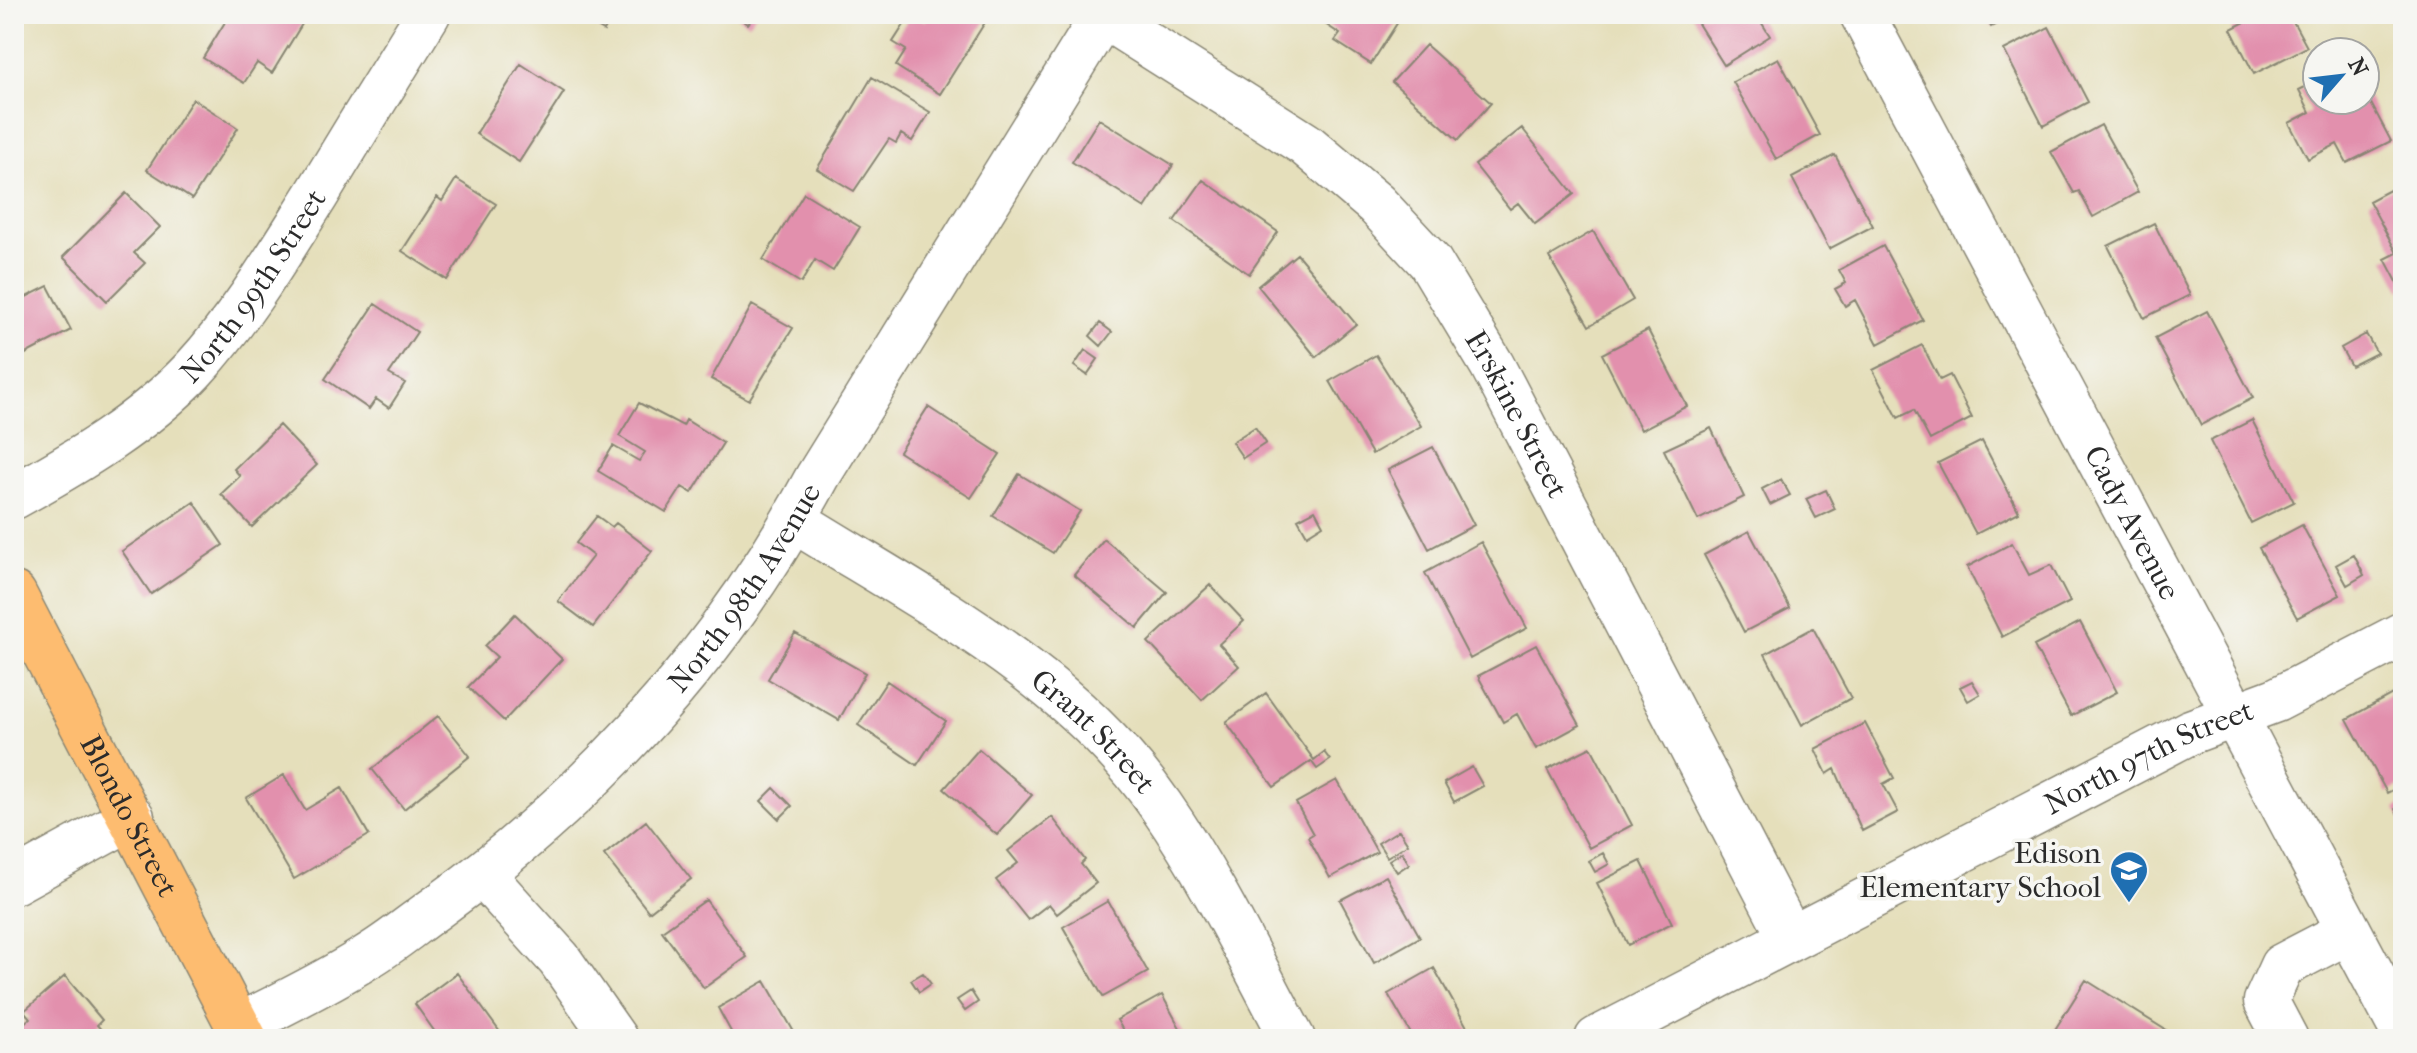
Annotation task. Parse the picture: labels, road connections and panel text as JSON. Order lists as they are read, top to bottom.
{
  "streets": {
    "main road": ["Blondo Street"],
    "street": [
      "North 99th Street",
      "Erskine Street",
      "Cady Avenue",
      "North 98th Avenue",
      "Grant Street",
      "North 97th Street"
    ]
  },
  "crossings": [
    ["Erskine Street", "North 98th Avenue"],
    ["Erskine Street", "North 97th Street"],
    ["Cady Avenue", "North 97th Street"],
    ["North 98th Avenue", "Grant Street"],
    ["North 98th Avenue", "Blondo Street"]
  ],
  "places": {
    "school or university": ["Edison Elementary School"]
  },
  "north": "top right"
}
